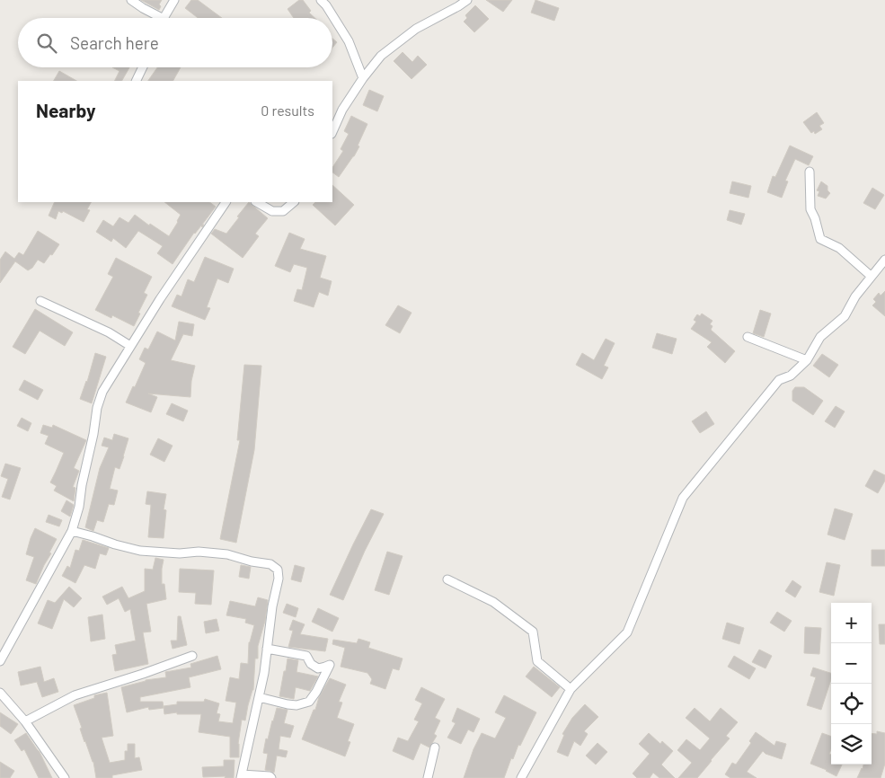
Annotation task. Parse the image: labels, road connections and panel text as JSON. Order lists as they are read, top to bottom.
{
  "page": {
    "search": "Search here",
    "heading": ["Nearby", "0 results"],
    "map_buttons": ["+", "−"]
  }
}
